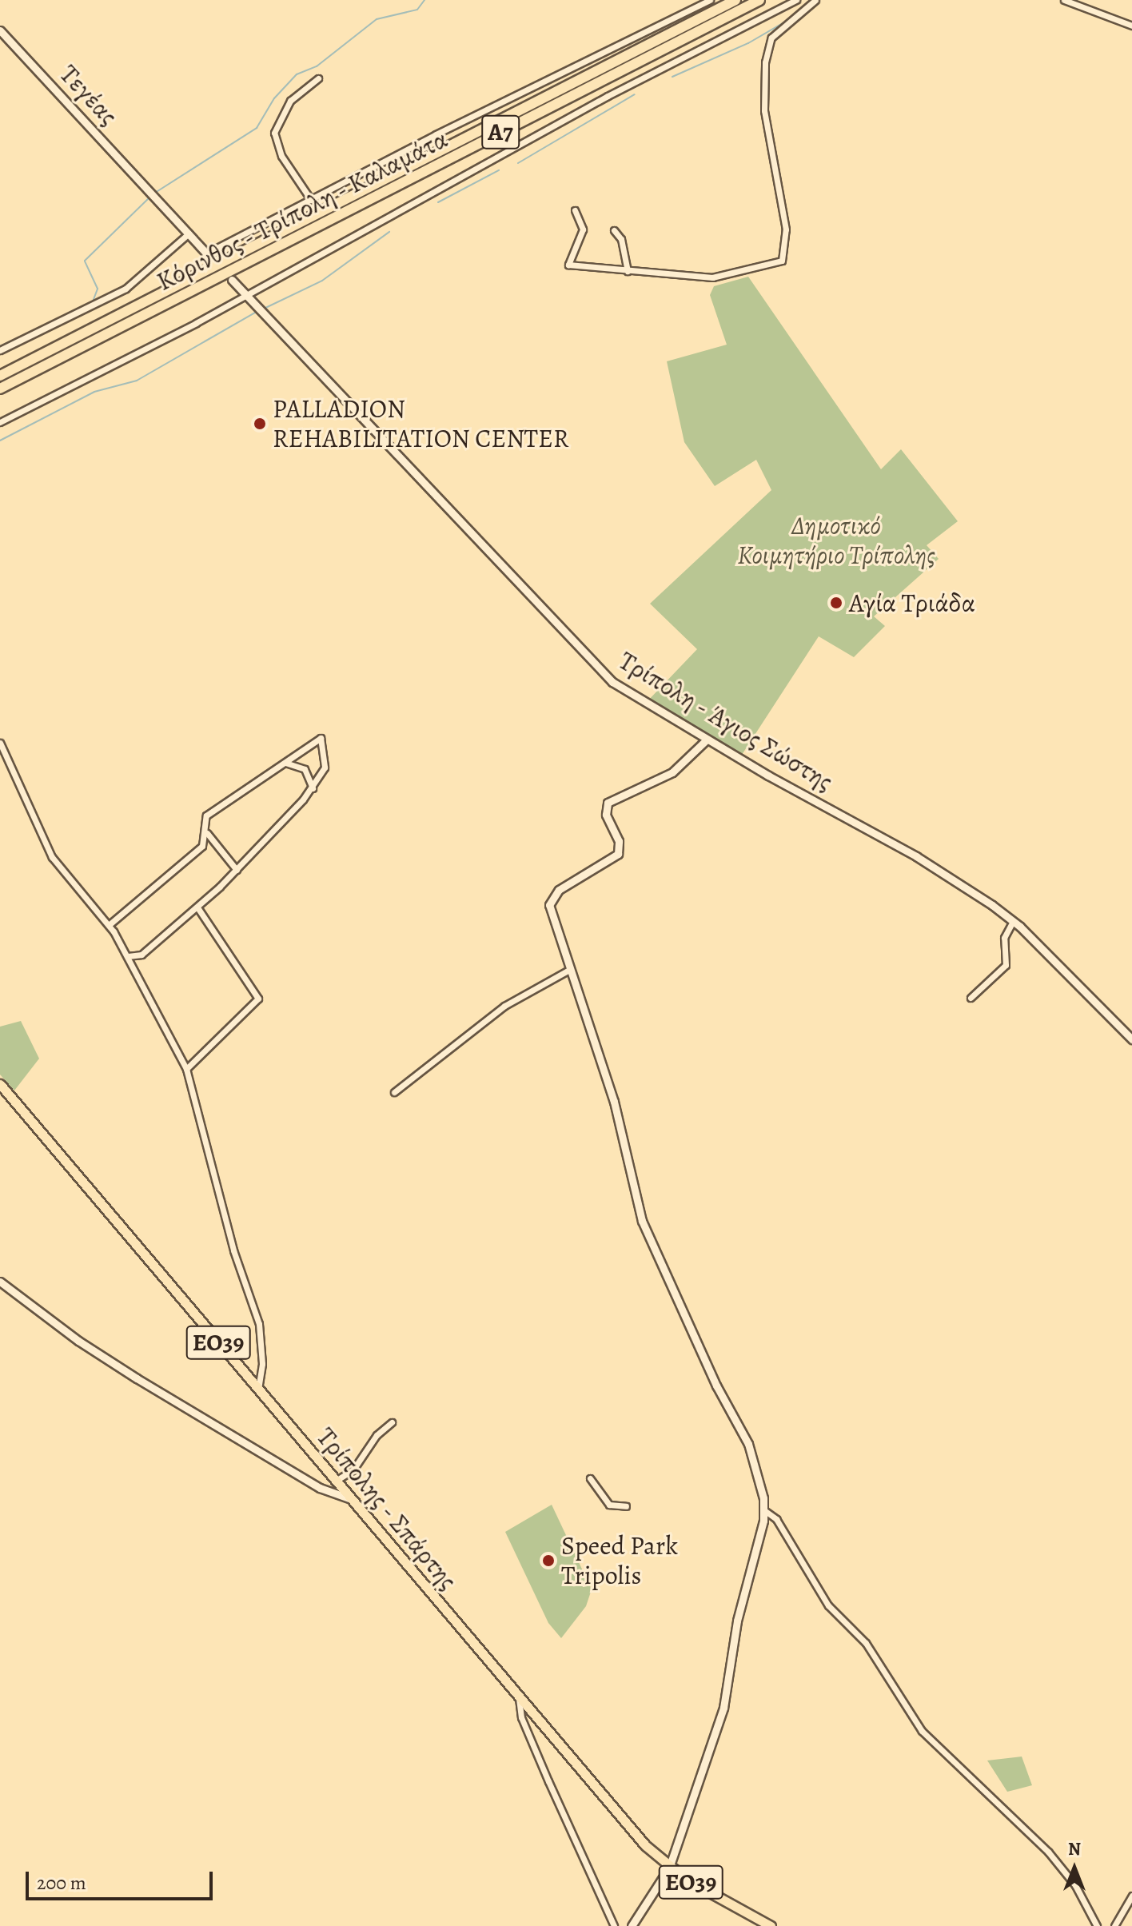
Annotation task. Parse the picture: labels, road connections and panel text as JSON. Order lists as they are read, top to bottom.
{
  "streets": {
    "highway": ["Α7", "Κόρινθος - Τρίπολη - Καλαμάτα"],
    "main road": [
      "Τεγέας",
      "Τρίπολη - Άγιος Σώστης",
      "ΕΟ39",
      "Τρίπολης - Σπάρτης"
    ]
  },
  "parks": ["Δημοτικό Κοιμητήριο Τρίπολης"],
  "places": ["PALLADION REHABILITATION CENTER", "Αγία Τριάδα", "Speed Park Tripolis"],
  "scale_bar": "200 m",
  "north": "top"
}
